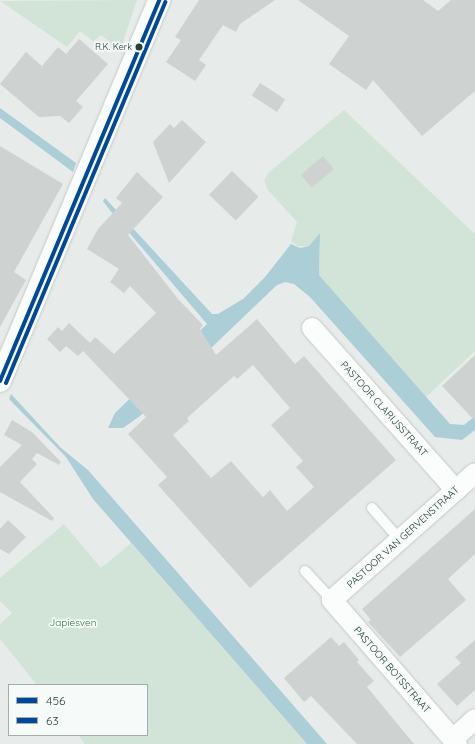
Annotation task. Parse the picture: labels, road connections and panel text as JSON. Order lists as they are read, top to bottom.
{
  "streets": {
    "street": ["PASTOOR CLARIJSSTRAAT", "PASTOOR VAN GERVENSTRAAT", "PASTOOR BOTSSTRAAT"]
  },
  "crossings": [
    ["PASTOOR CLARIJSSTRAAT", "PASTOOR VAN GERVENSTRAAT"],
    ["PASTOOR VAN GERVENSTRAAT", "PASTOOR BOTSSTRAAT"]
  ],
  "parks": ["Japiesven"],
  "places": ["R.K. Kerk"],
  "lines": ["transit line 456", "transit line 63"],
  "legend": ["456", "63"]
}
